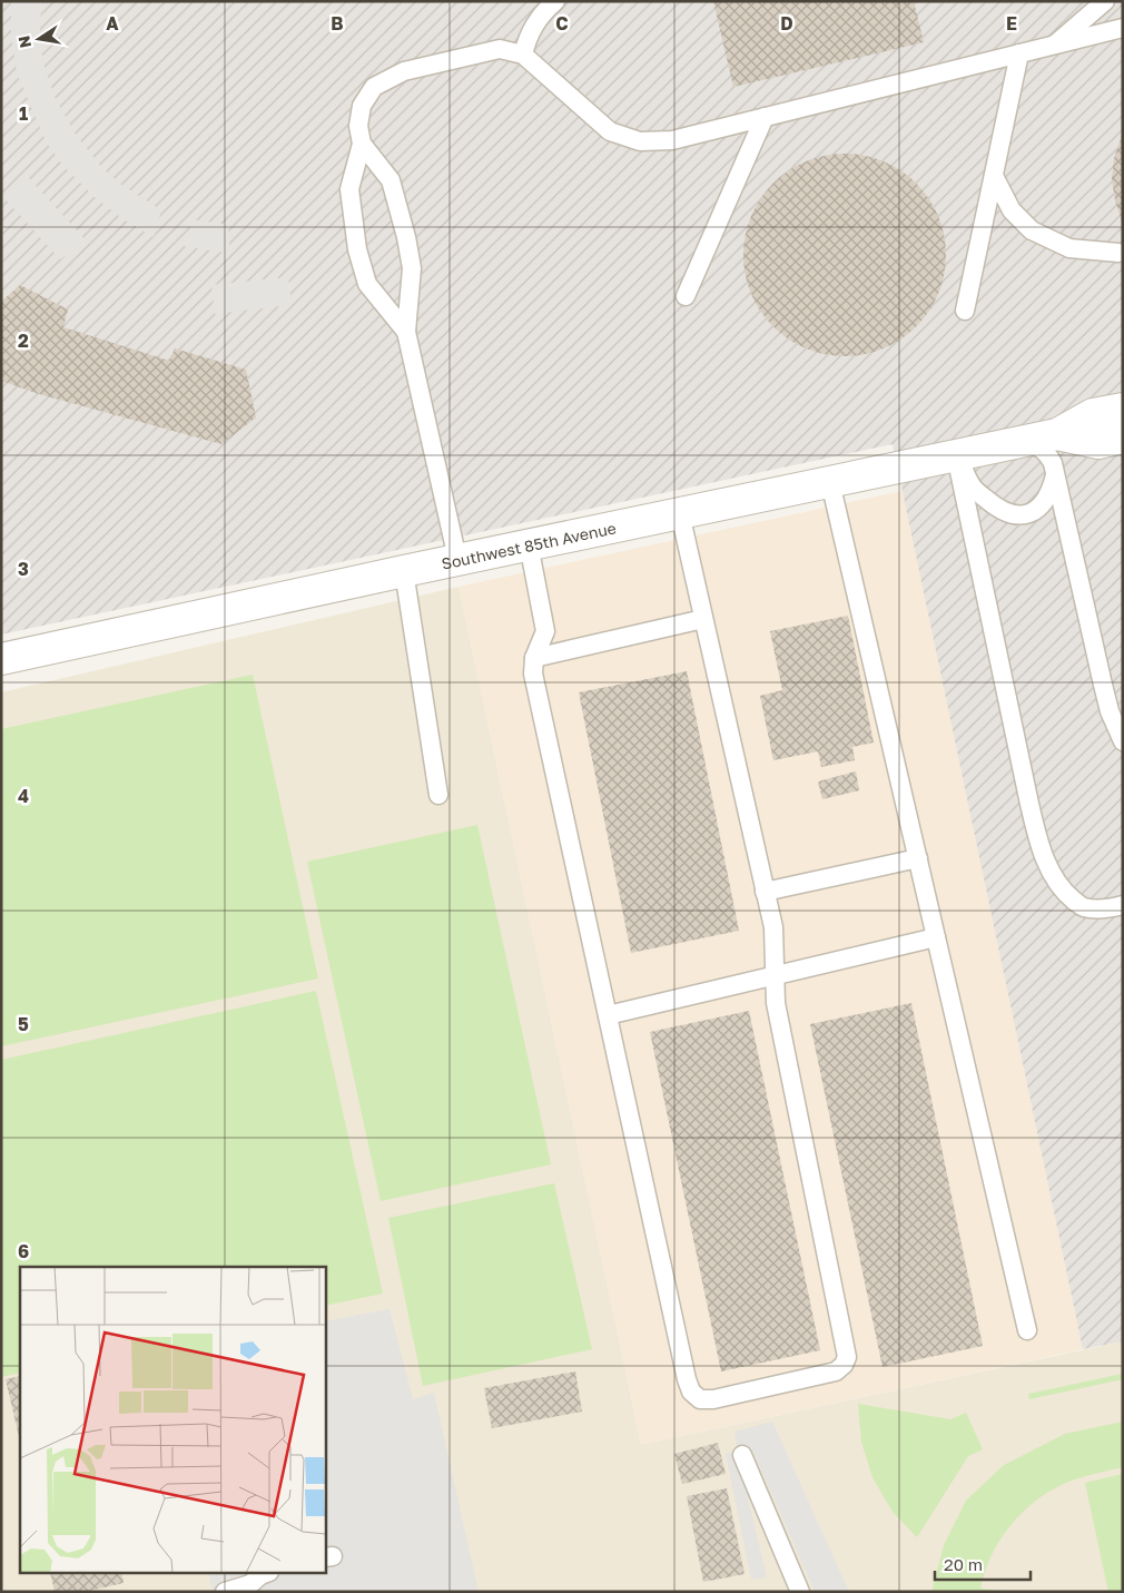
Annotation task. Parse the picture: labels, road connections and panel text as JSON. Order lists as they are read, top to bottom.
{
  "streets": {
    "street": ["Southwest 85th Avenue"]
  },
  "scale_bar": "20 m",
  "north": "left",
  "grid": {
    "columns": [
      "A",
      "B",
      "C",
      "D",
      "E"
    ],
    "rows": [
      "1",
      "2",
      "3",
      "4",
      "5",
      "6"
    ]
  }
}
